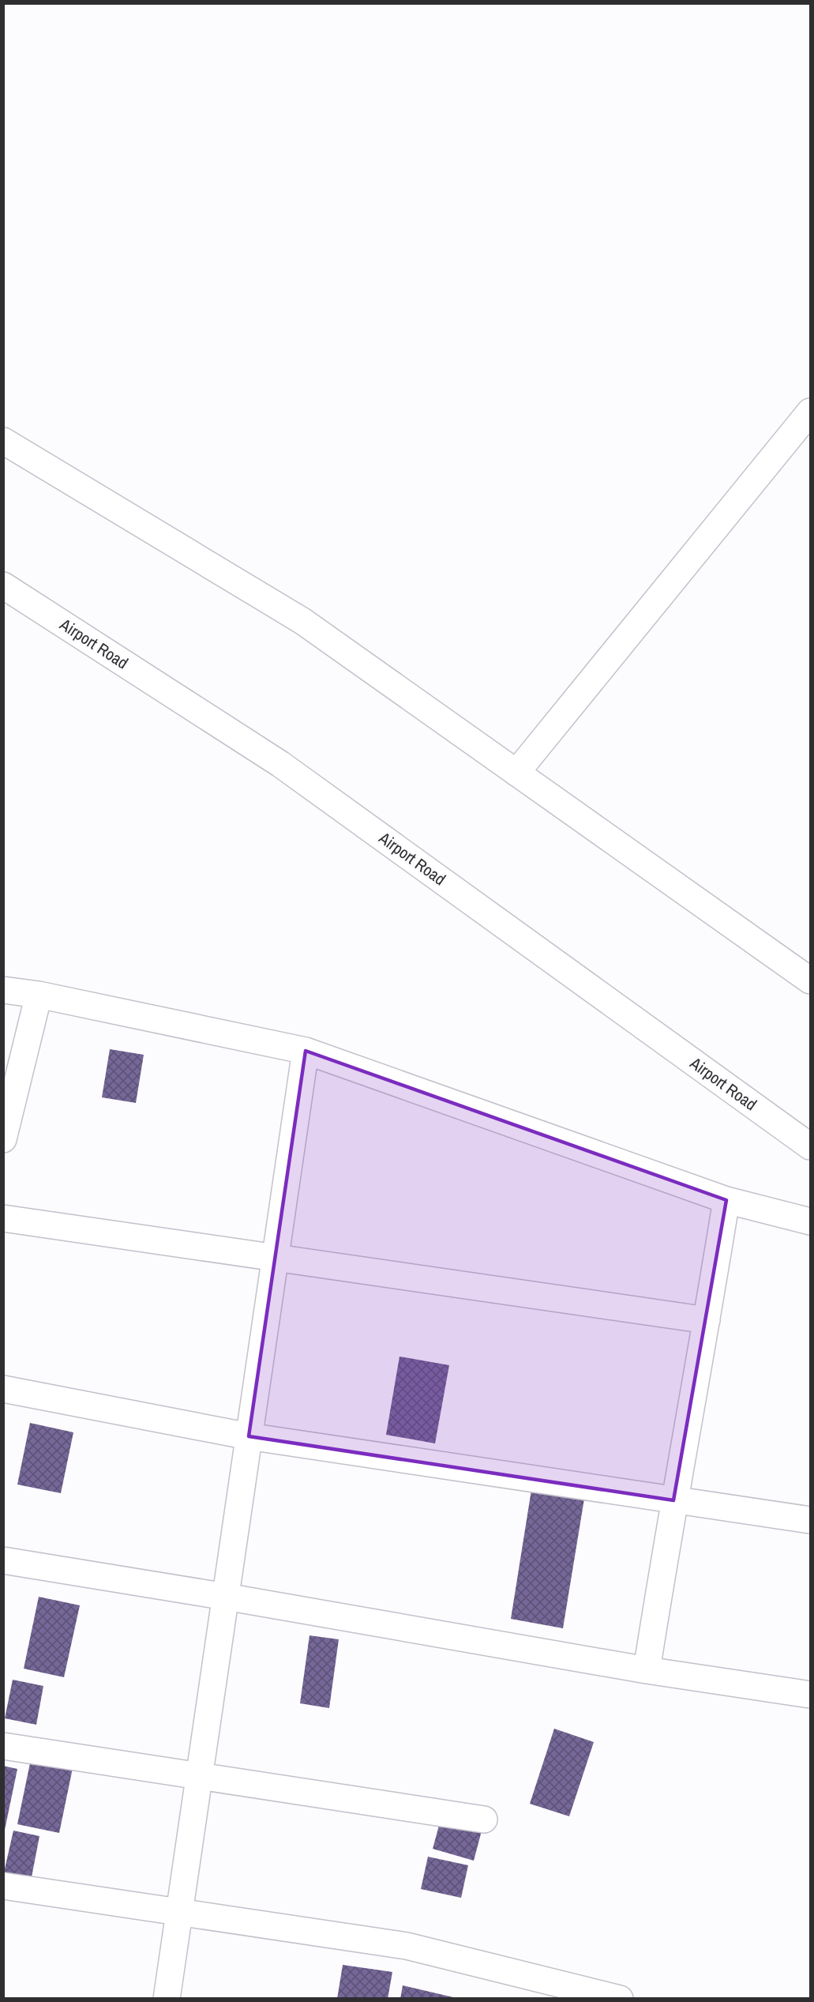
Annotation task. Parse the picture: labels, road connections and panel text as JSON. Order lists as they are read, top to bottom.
{
  "streets": {
    "street": ["Airport Road"]
  }
}
